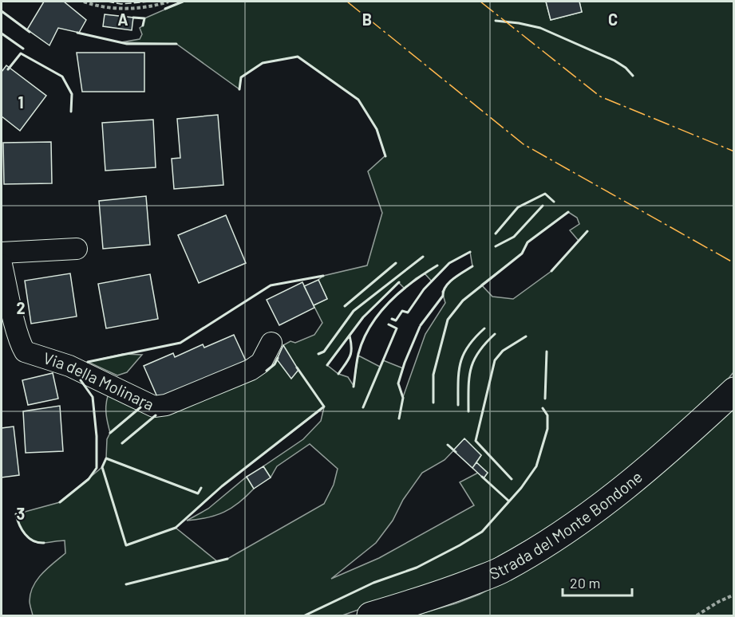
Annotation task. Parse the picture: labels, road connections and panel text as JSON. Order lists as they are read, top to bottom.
{
  "streets": {
    "street": ["Via della Molinara", "Strada del Monte Bondone"]
  },
  "scale_bar": "20 m",
  "grid": {
    "columns": ["A", "B", "C"],
    "rows": ["1", "2", "3"]
  }
}
